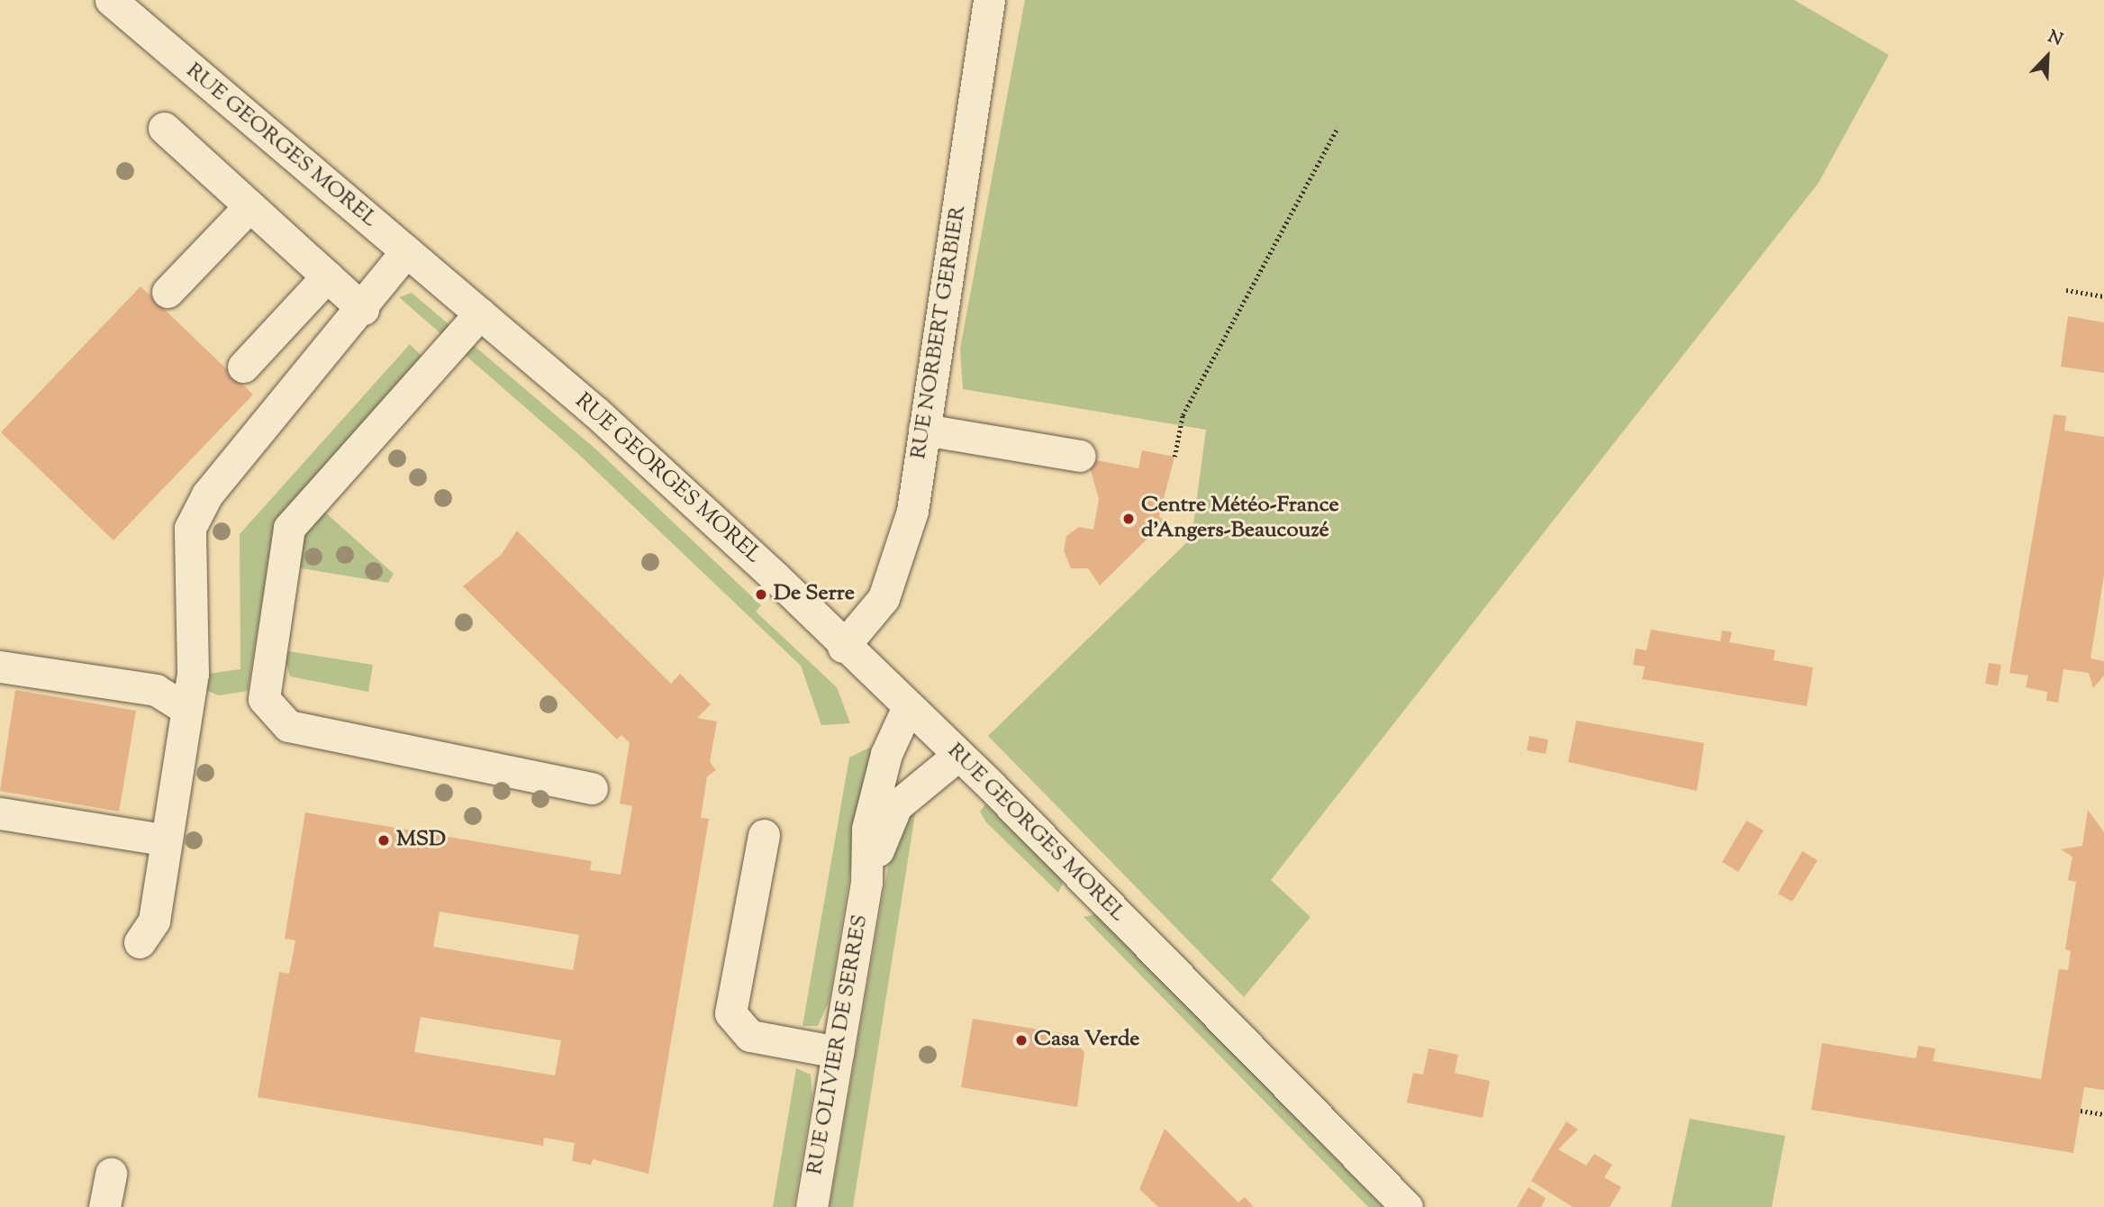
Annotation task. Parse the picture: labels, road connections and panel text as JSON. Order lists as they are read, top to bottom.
{
  "streets": {
    "street": ["RUE GEORGES MOREL", "RUE NORBERT GERBIER", "RUE OLIVIER DE SERRES"]
  },
  "crossings": [
    ["RUE GEORGES MOREL", "RUE NORBERT GERBIER"],
    ["RUE GEORGES MOREL", "RUE OLIVIER DE SERRES"]
  ],
  "places": [
    "Centre Météo-France d'Angers-Beaucouzé",
    "De Serre",
    "MSD",
    "Casa Verde"
  ],
  "north": "top right"
}
